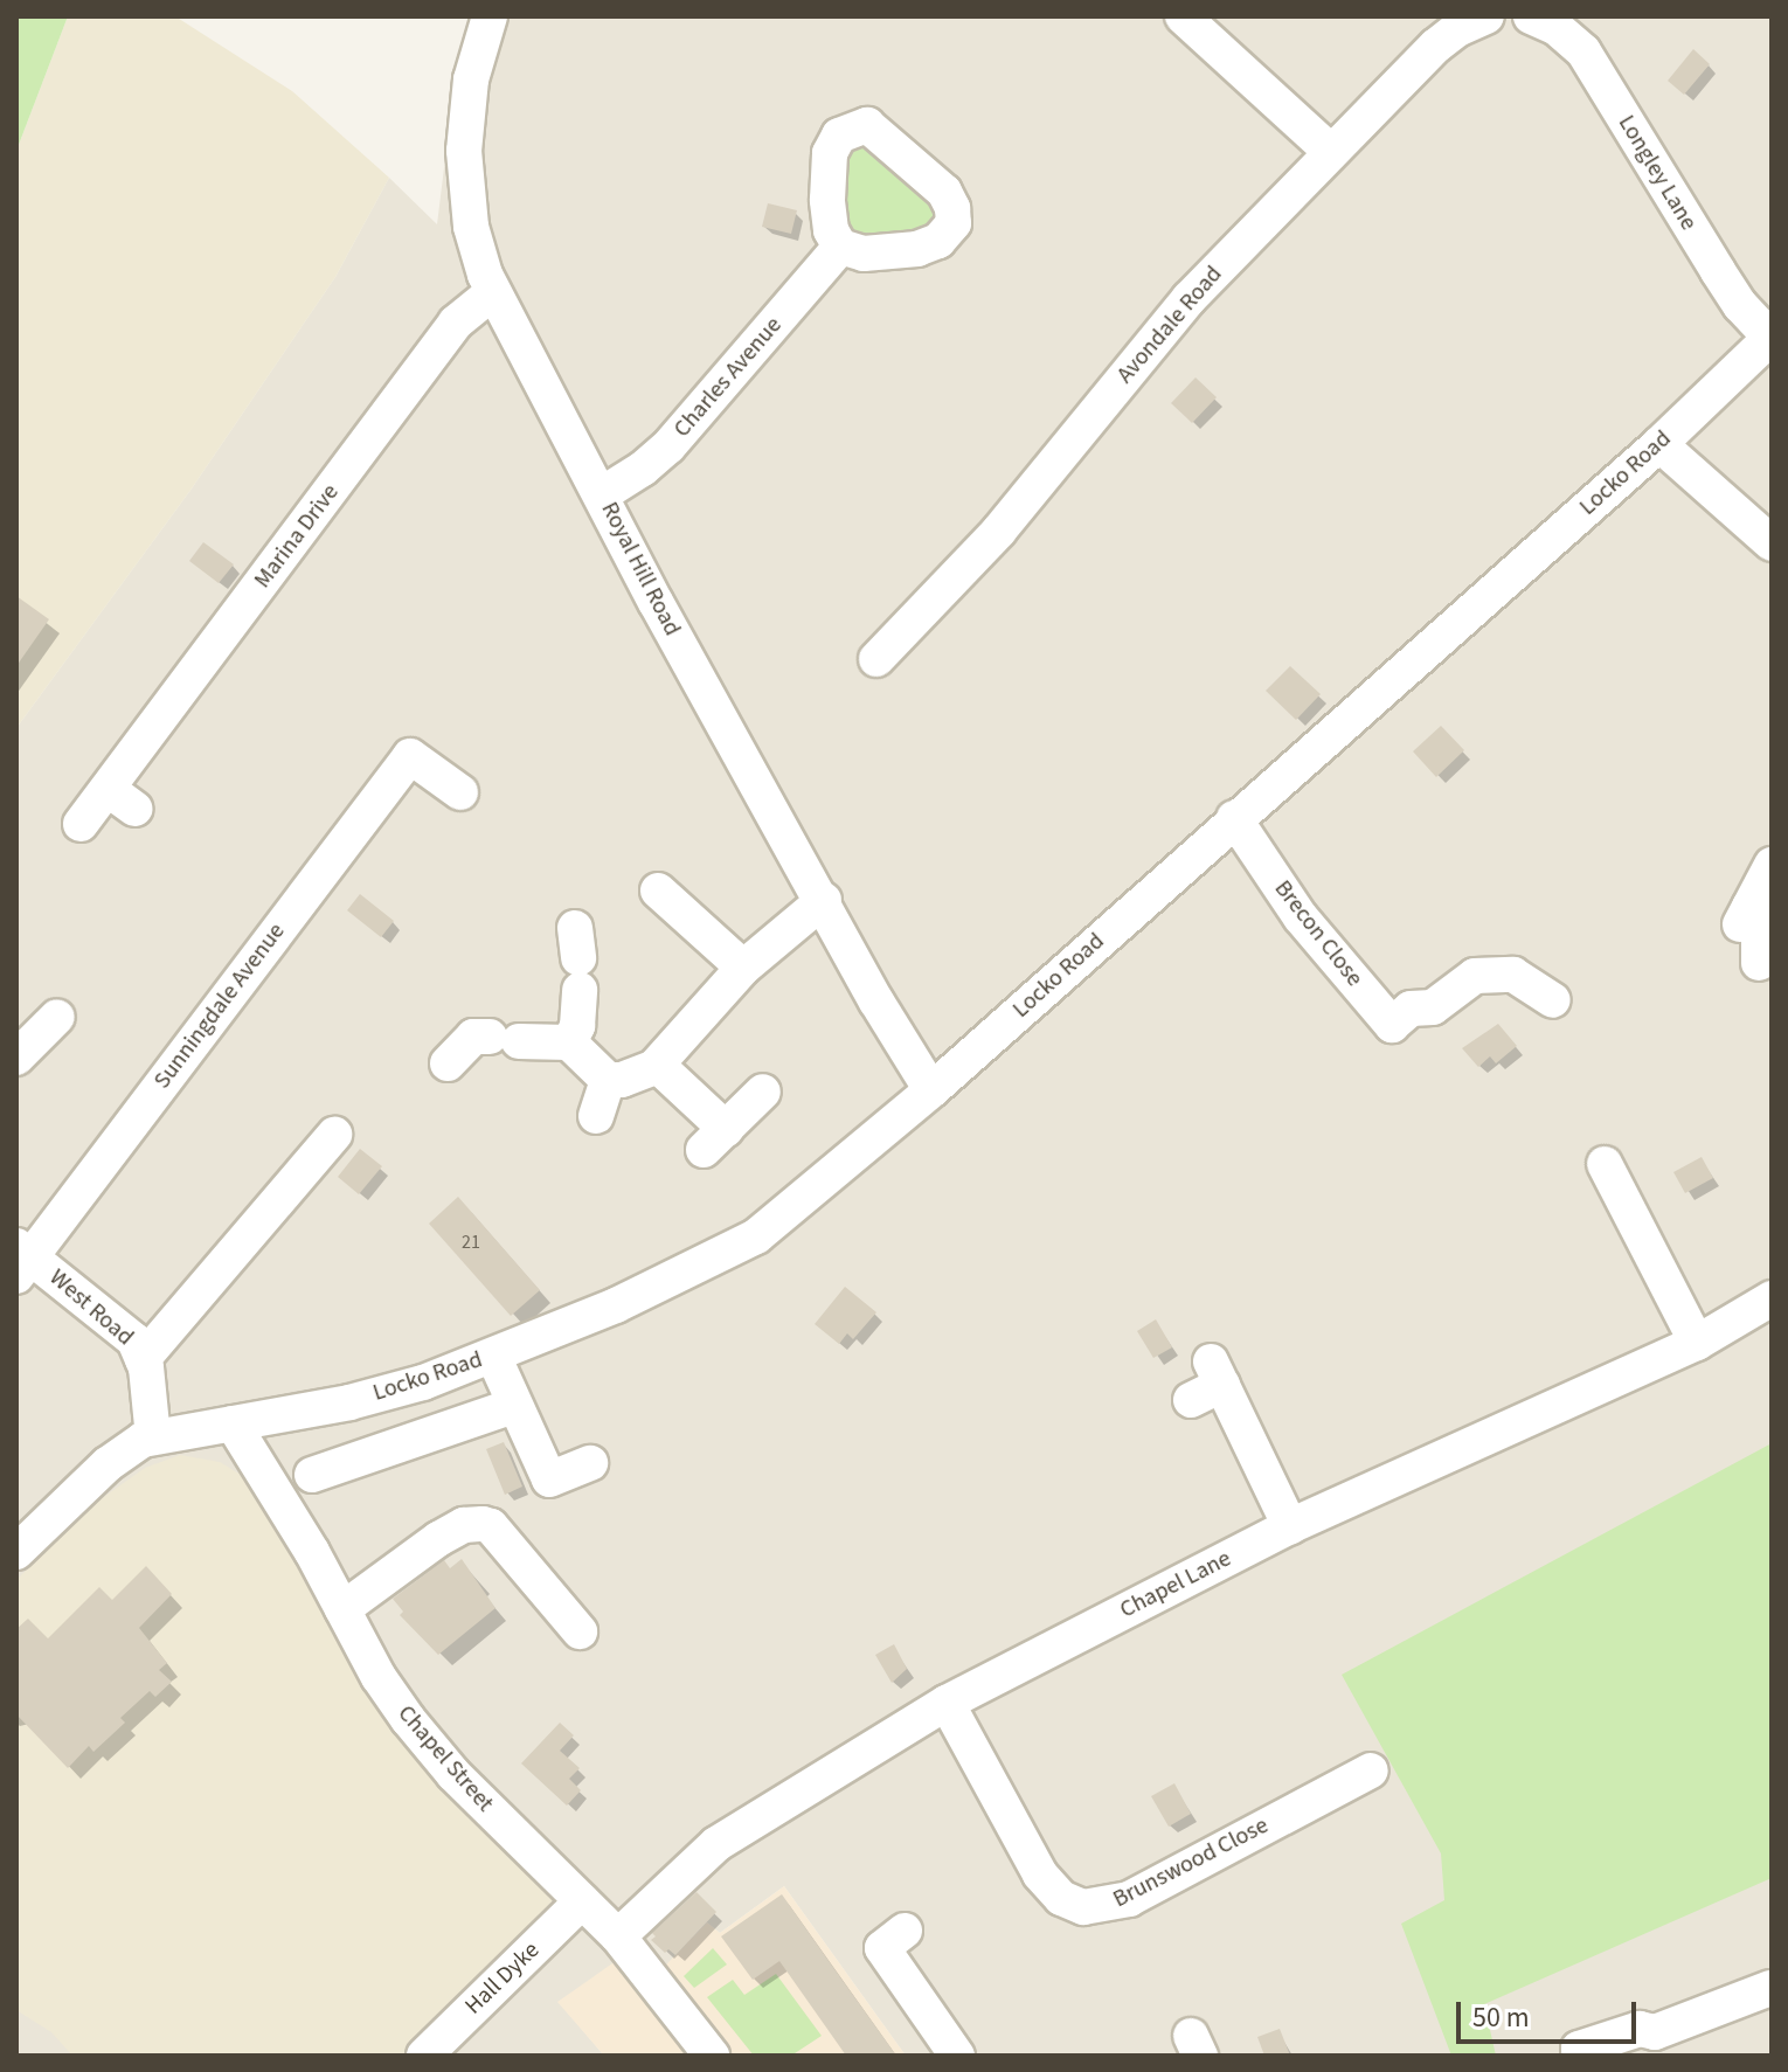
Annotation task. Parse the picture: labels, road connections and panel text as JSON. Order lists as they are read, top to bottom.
{
  "streets": {
    "street": [
      "Longley Lane",
      "Avondale Road",
      "Charles Avenue",
      "Locko Road",
      "Marina Drive",
      "Royal Hill Road",
      "Brecon Close",
      "Sunningdale Avenue",
      "West Road",
      "Chapel Lane",
      "Chapel Street",
      "Brunswood Close",
      "Hall Dyke"
    ]
  },
  "crossings": [
    ["Longley Lane", "Locko Road"],
    ["Charles Avenue", "Royal Hill Road"],
    ["Locko Road", "Royal Hill Road"],
    ["Locko Road", "Brecon Close"],
    ["Locko Road", "West Road"],
    ["Locko Road", "Chapel Street"],
    ["Marina Drive", "Royal Hill Road"],
    ["Sunningdale Avenue", "West Road"],
    ["Chapel Lane", "Chapel Street"],
    ["Chapel Lane", "Brunswood Close"],
    ["Chapel Street", "Hall Dyke"]
  ],
  "house_numbers": ["21"],
  "scale_bar": "50 m"
}
